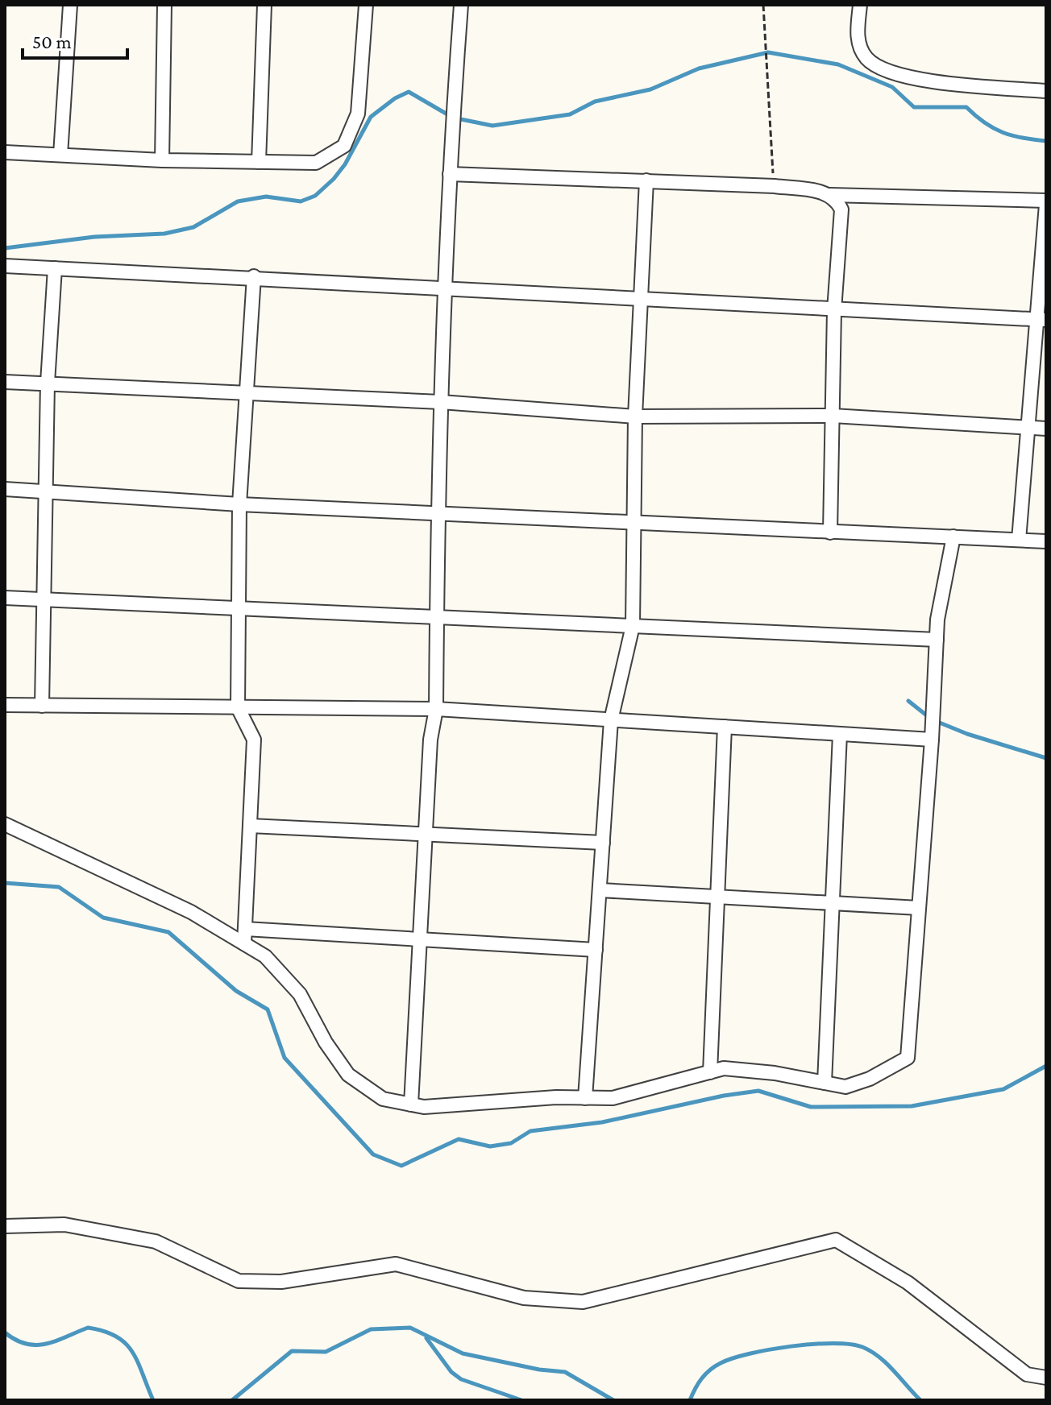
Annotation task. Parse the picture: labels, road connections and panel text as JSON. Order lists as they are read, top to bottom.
{
  "scale_bar": "50 m"
}
